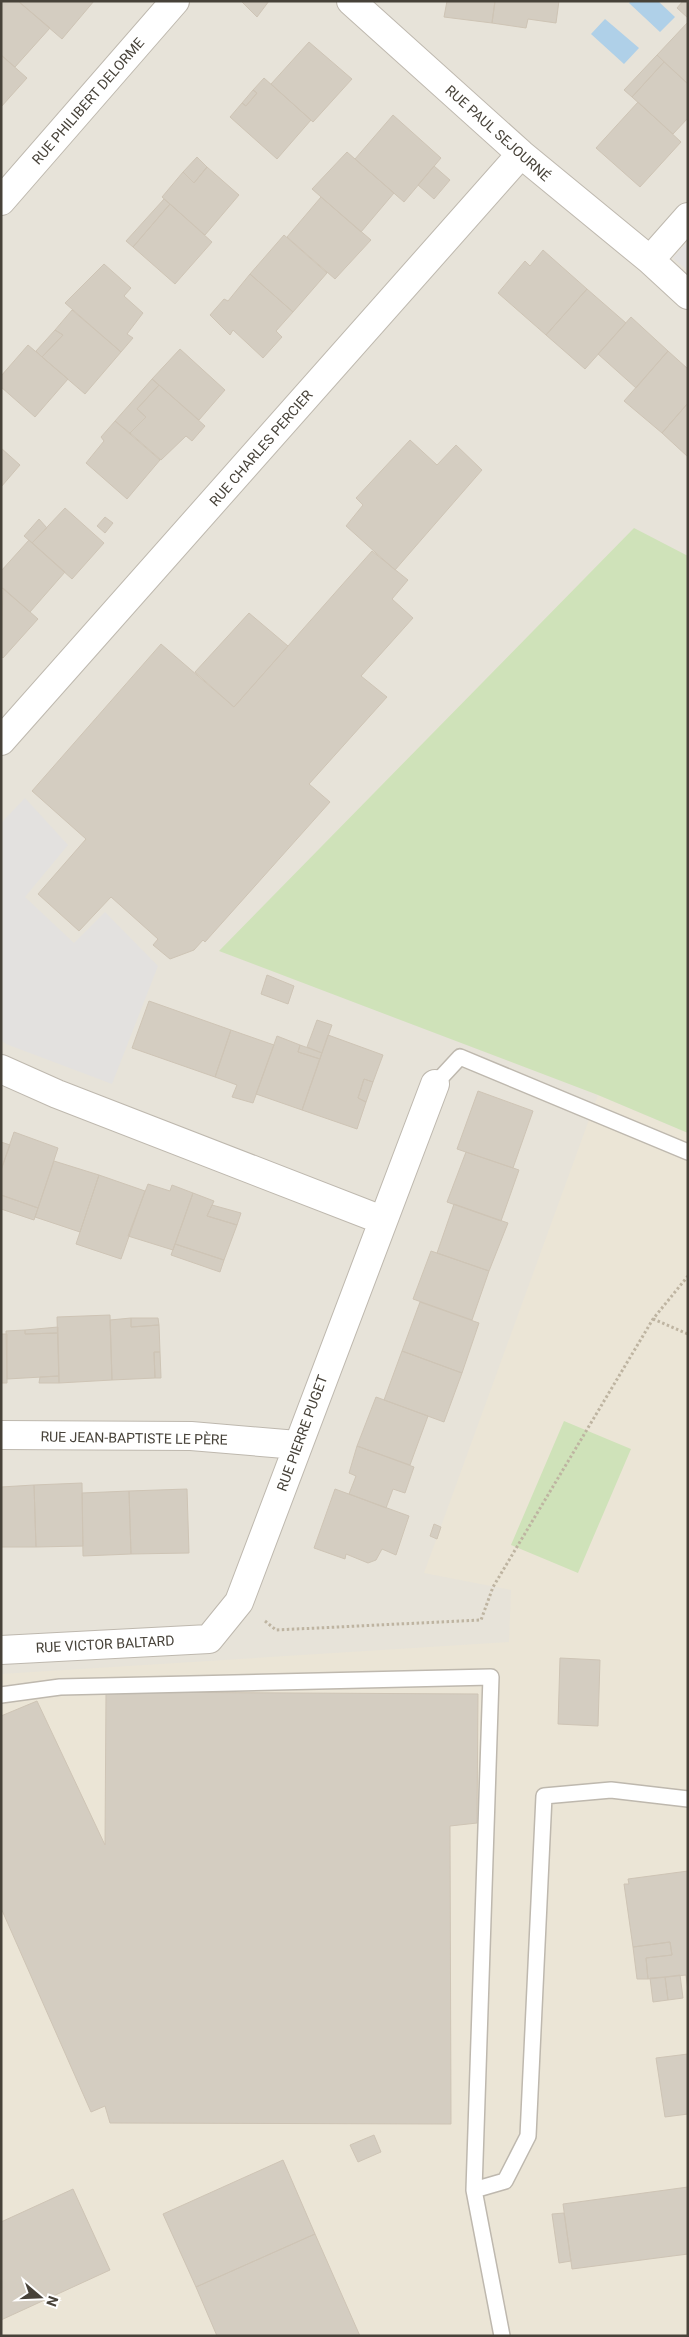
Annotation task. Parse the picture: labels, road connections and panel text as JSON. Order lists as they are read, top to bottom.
{
  "streets": {
    "street": [
      "RUE PHILIBERT DELORME",
      "RUE PAUL SEJOURNÉ",
      "RUE CHARLES PERCIER",
      "RUE PIERRE PUGET",
      "RUE JEAN-BAPTISTE LE PÈRE",
      "RUE VICTOR BALTARD"
    ]
  },
  "crossings": [
    ["RUE PAUL SEJOURNÉ", "RUE CHARLES PERCIER"],
    ["RUE PIERRE PUGET", "RUE JEAN-BAPTISTE LE PÈRE"],
    ["RUE PIERRE PUGET", "RUE VICTOR BALTARD"]
  ],
  "north": "right"
}
